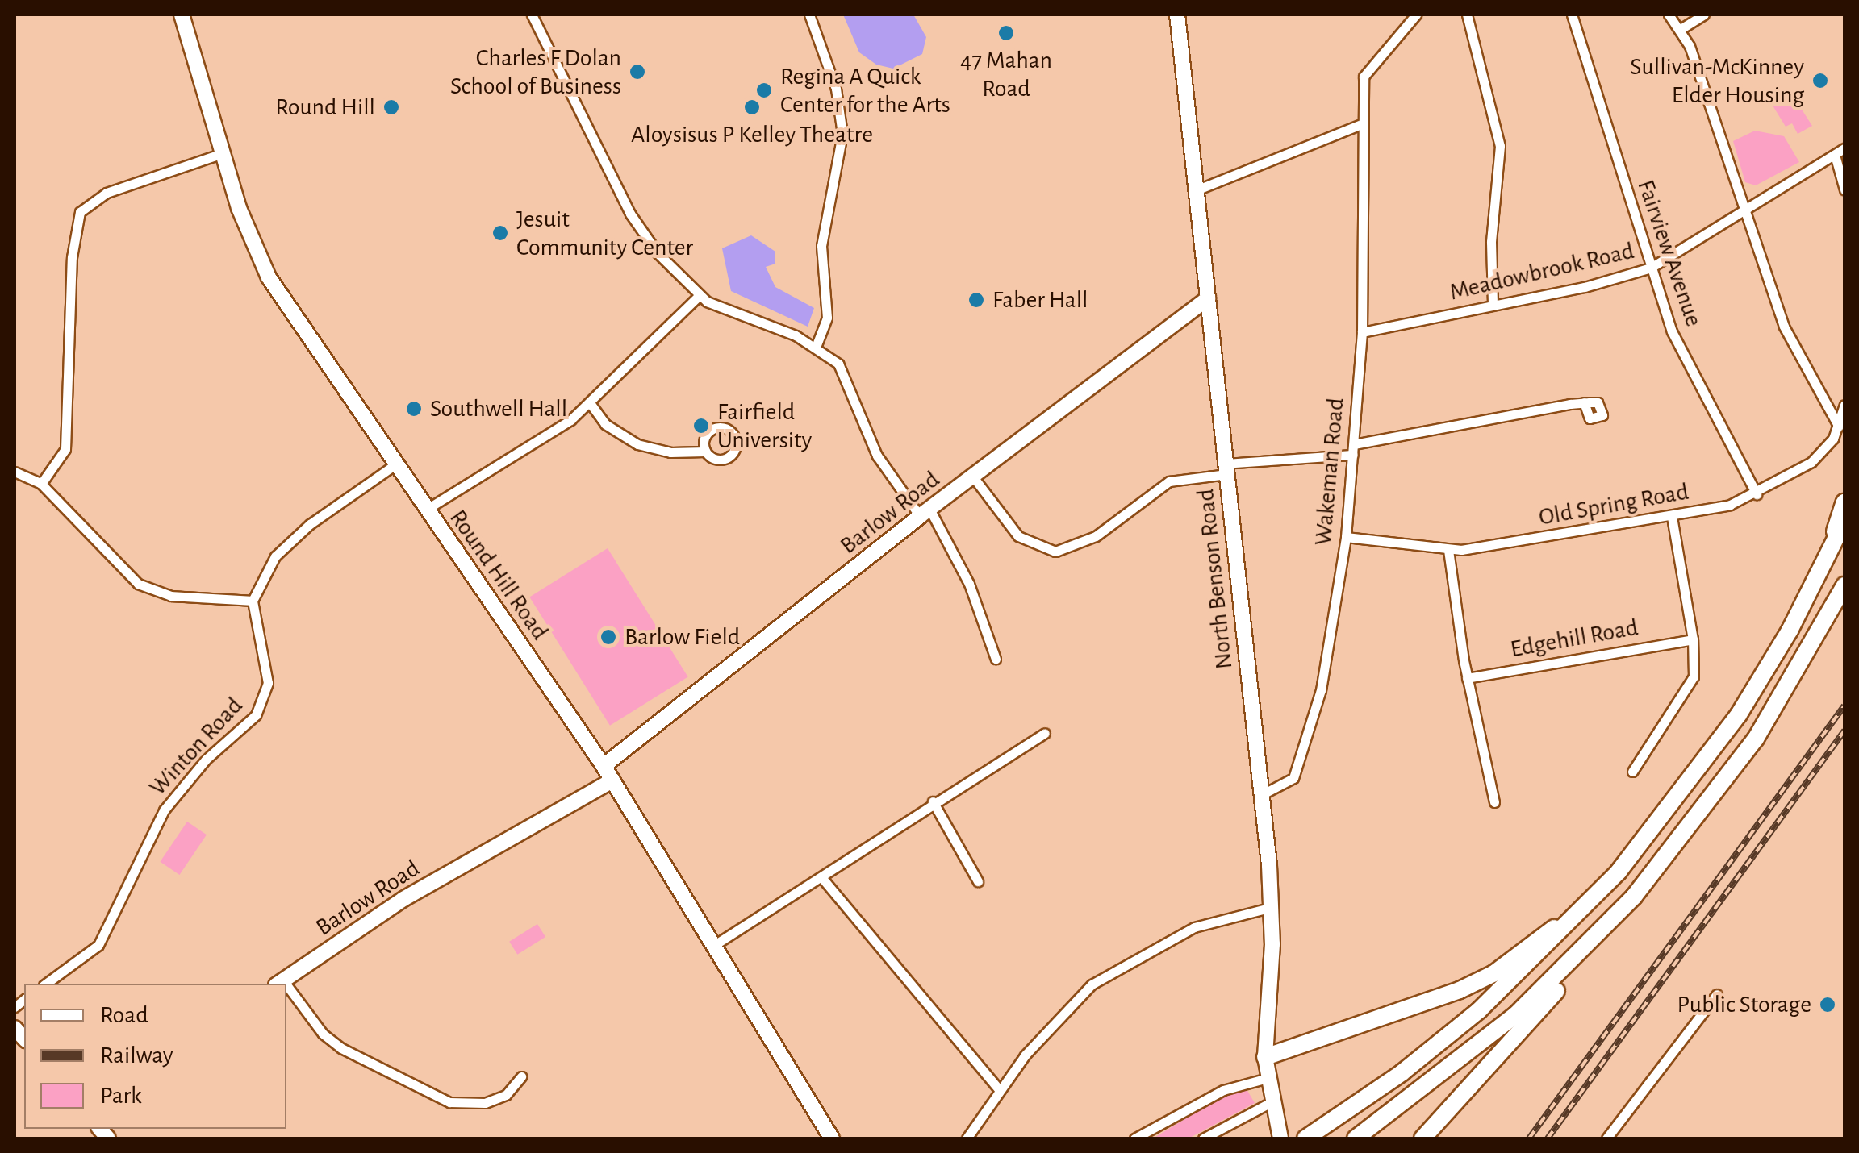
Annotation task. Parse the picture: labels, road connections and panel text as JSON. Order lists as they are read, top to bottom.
{
  "streets": {
    "main road": ["Barlow Road", "Round Hill Road", "North Benson Road"],
    "street": [
      "Fairview Avenue",
      "Meadowbrook Road",
      "Wakeman Road",
      "Old Spring Road",
      "Edgehill Road",
      "Winton Road"
    ]
  },
  "crossings": [
    ["Fairview Avenue", "Meadowbrook Road"],
    ["Fairview Avenue", "Old Spring Road"],
    ["Meadowbrook Road", "Wakeman Road"],
    ["Wakeman Road", "Old Spring Road"],
    ["Wakeman Road", "North Benson Road"],
    ["Barlow Road", "Round Hill Road"],
    ["Barlow Road", "North Benson Road"]
  ],
  "places": [
    "47 Mahan Road",
    "Charles F Dolan School of Business",
    "Sullivan-McKinney Elder Housing",
    "Regina A Quick Center for the Arts",
    "Round Hill",
    "Aloysisus P Kelley Theatre",
    "Jesuit Community Center",
    "Faber Hall",
    "Southwell Hall",
    "Fairfield University",
    "Barlow Field",
    "Public Storage"
  ],
  "legend": ["Road", "Railway", "Park"]
}
